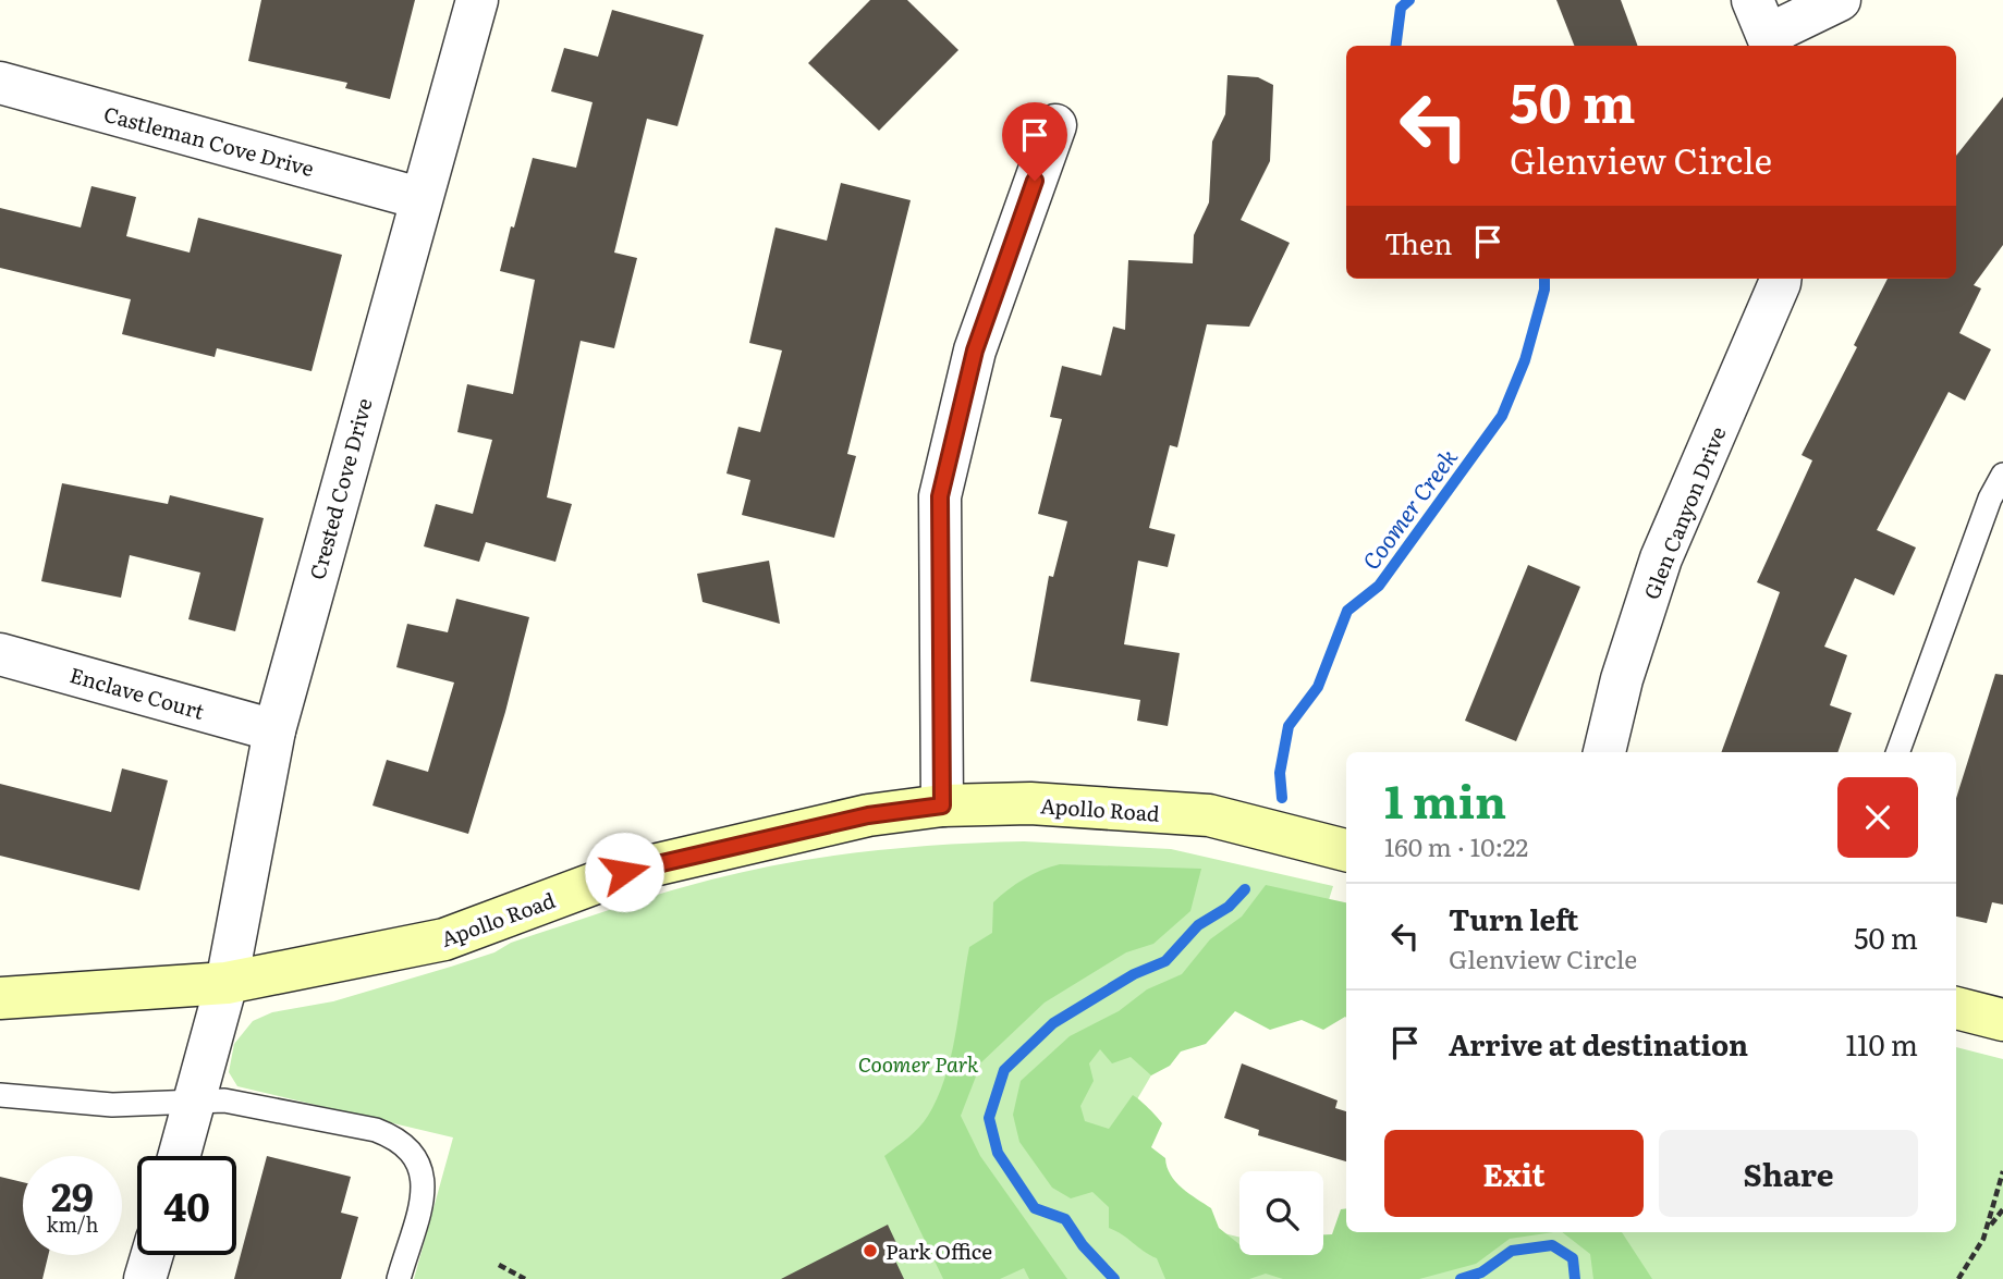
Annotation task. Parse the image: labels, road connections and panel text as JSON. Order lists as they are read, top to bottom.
{
  "streets": {
    "street": [
      "Castleman Cove Drive",
      "Crested Cove Drive",
      "Glen Canyon Drive",
      "Enclave Court",
      "Apollo Road"
    ]
  },
  "crossings": [
    ["Castleman Cove Drive", "Crested Cove Drive"],
    ["Crested Cove Drive", "Enclave Court"],
    ["Crested Cove Drive", "Apollo Road"]
  ],
  "water": ["Coomer Creek"],
  "parks": ["Coomer Park"],
  "places": ["Park Office"],
  "page": {
    "turn": ["50 m", "Glenview Circle"],
    "then": "Then",
    "heading": ["1 min", "160 m · 10:22"],
    "list": [
      {
        "name": "Turn left",
        "note": "Glenview Circle",
        "value": "50 m"
      },
      {
        "name": "Arrive at destination",
        "value": "110 m"
      }
    ],
    "buttons": ["Exit", "Share"],
    "speed": "29 km/h",
    "limit": "40"
  }
}
